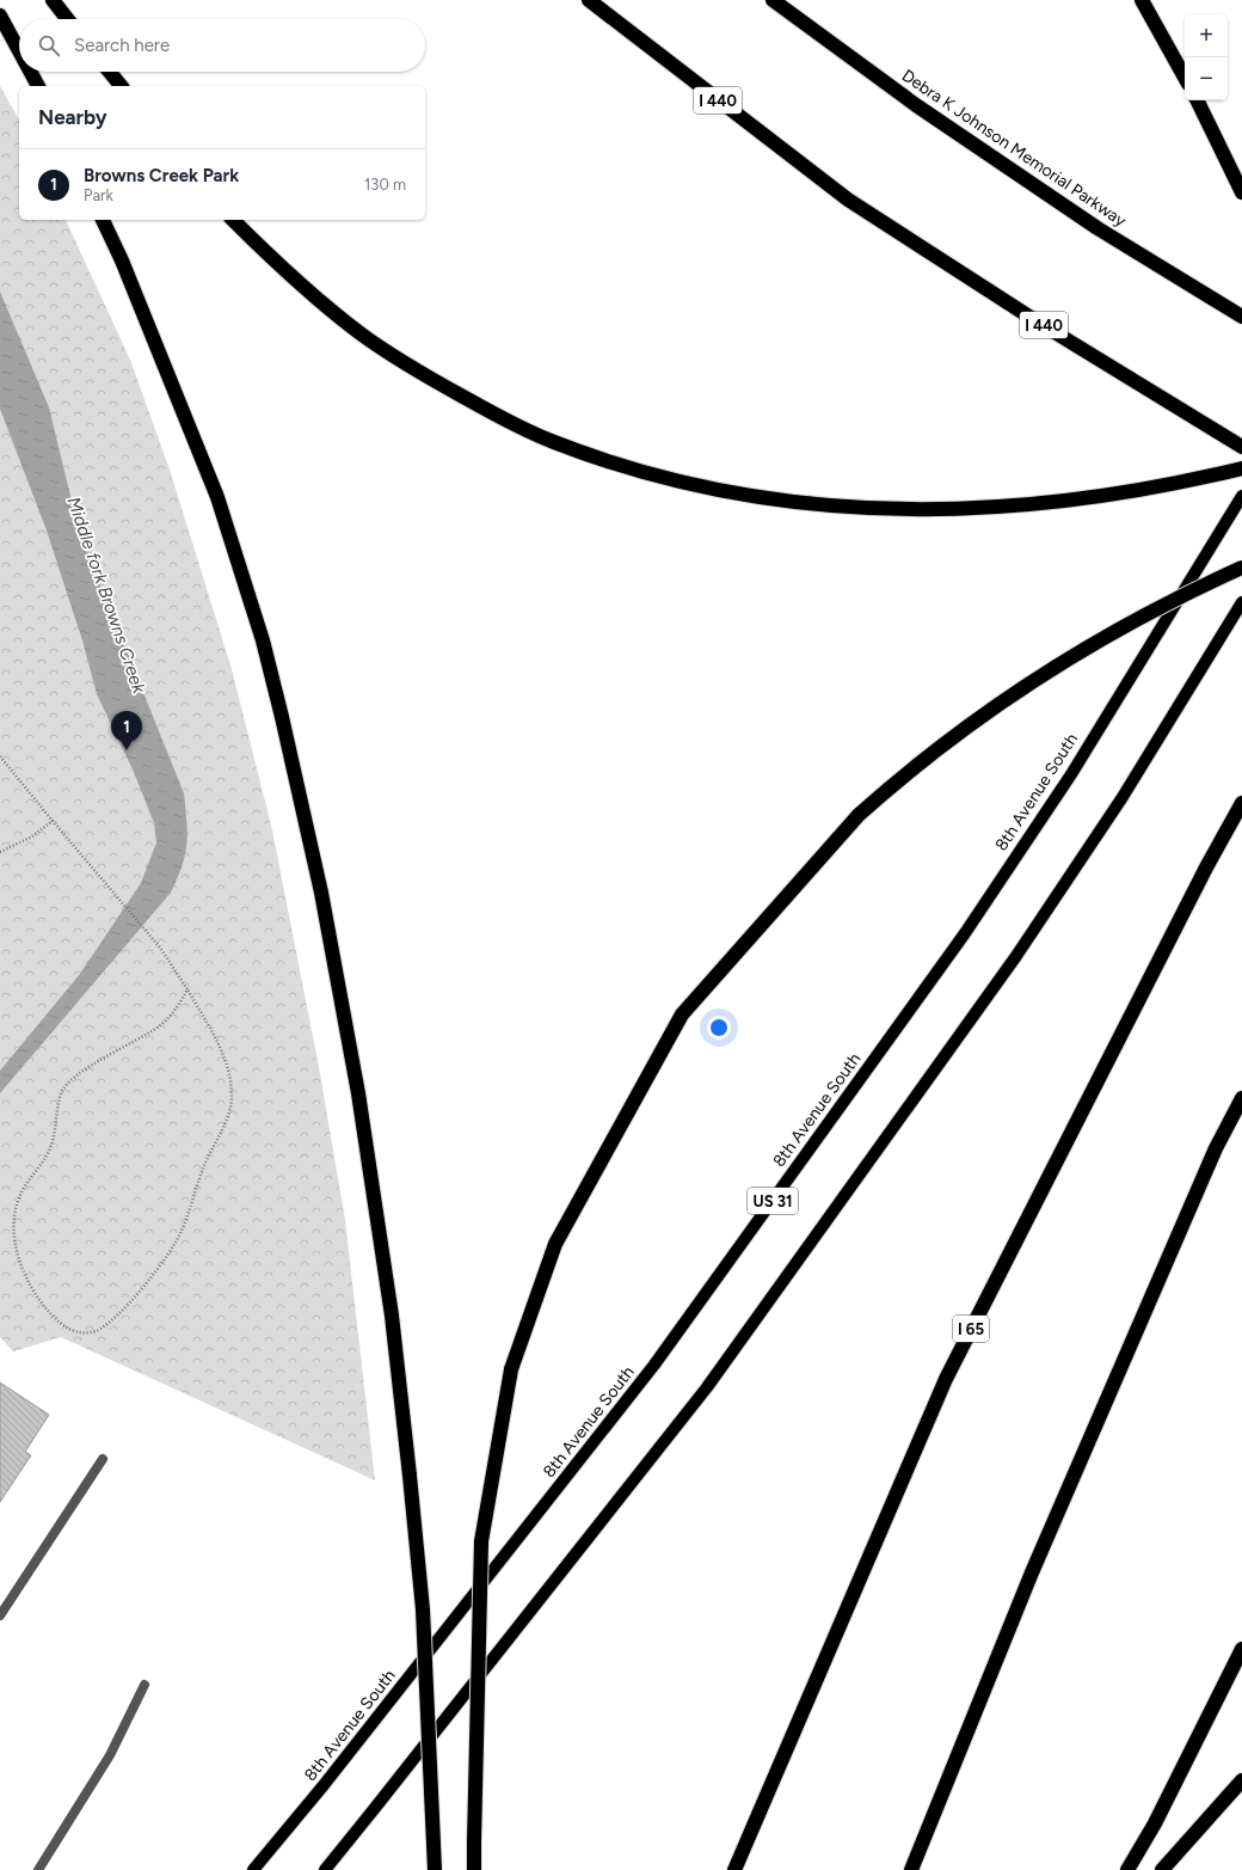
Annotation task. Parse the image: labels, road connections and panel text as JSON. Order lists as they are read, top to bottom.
{
  "streets": {
    "highway": ["I 440", "Debra K Johnson Memorial Parkway", "I 65"],
    "main road": ["8th Avenue South", "US 31"]
  },
  "water": ["Middle fork Browns Creek"],
  "page": {
    "map_buttons": ["+", "−"],
    "search": "Search here",
    "heading": "Nearby",
    "list": [
      {
        "mark": "1",
        "name": "Browns Creek Park",
        "note": "Park",
        "value": "130 m"
      }
    ],
    "pins": "1"
  }
}
